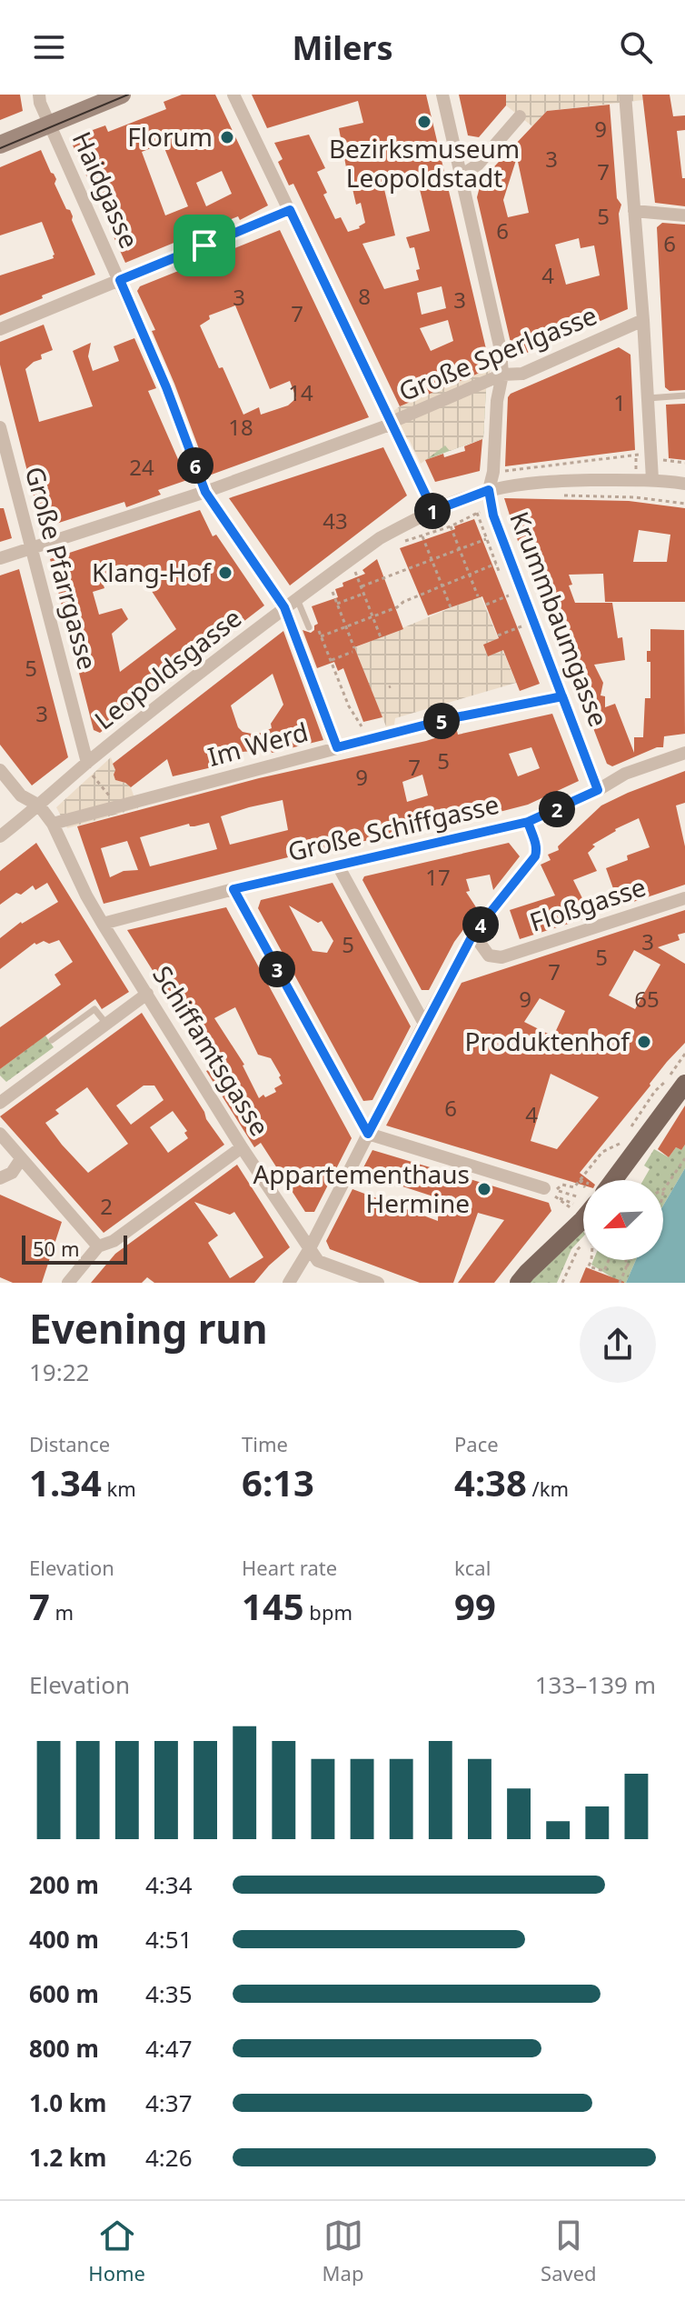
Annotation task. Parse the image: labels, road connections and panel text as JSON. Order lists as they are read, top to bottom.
{
  "streets": {
    "street": [
      "Haidgasse",
      "Große Sperlgasse",
      "Große Pfarrgasse",
      "Krummbaumgasse",
      "Leopoldsgasse",
      "Im Werd",
      "Große Schiffgasse",
      "Floßgasse",
      "Schiffamtsgasse"
    ]
  },
  "crossings": [
    ["Haidgasse", "Große Sperlgasse"],
    ["Haidgasse", "Leopoldsgasse"],
    ["Haidgasse", "Im Werd"],
    ["Große Sperlgasse", "Große Pfarrgasse"],
    ["Große Sperlgasse", "Krummbaumgasse"],
    ["Große Pfarrgasse", "Leopoldsgasse"],
    ["Krummbaumgasse", "Leopoldsgasse"],
    ["Krummbaumgasse", "Im Werd"],
    ["Krummbaumgasse", "Große Schiffgasse"],
    ["Leopoldsgasse", "Schiffamtsgasse"],
    ["Im Werd", "Schiffamtsgasse"],
    ["Große Schiffgasse", "Schiffamtsgasse"]
  ],
  "places": [
    "Bezirksmuseum Leopoldstadt",
    "Florum",
    "Klang-Hof",
    "Produktenhof",
    "Appartementhaus Hermine"
  ],
  "house_numbers": [
    "9",
    "3",
    "7",
    "5",
    "6",
    "6",
    "4",
    "8",
    "3",
    "3",
    "7",
    "14",
    "1",
    "18",
    "24",
    "43",
    "5",
    "3",
    "5",
    "7",
    "9",
    "17",
    "3",
    "5",
    "5",
    "7",
    "9",
    "65",
    "6",
    "4",
    "2"
  ],
  "scale_bar": "50 m",
  "north": "bottom left",
  "page": {
    "header": "Milers",
    "pins": [
      "6",
      "1",
      "5",
      "2",
      "4",
      "3"
    ],
    "scale": "50 m",
    "heading": ["Evening run", "19:22"],
    "stats": [
      ["Distance", "1.34 km"],
      ["Time", "6:13"],
      ["Pace", "4:38 /km"],
      ["Elevation", "7 m"],
      ["Heart rate", "145 bpm"],
      ["kcal", "99"]
    ],
    "chart": ["Elevation", "133–139 m"],
    "list": [
      {
        "name": "200 m",
        "note": "4:34"
      },
      {
        "name": "400 m",
        "note": "4:51"
      },
      {
        "name": "600 m",
        "note": "4:35"
      },
      {
        "name": "800 m",
        "note": "4:47"
      },
      {
        "name": "1.0 km",
        "note": "4:37"
      },
      {
        "name": "1.2 km",
        "note": "4:26"
      }
    ],
    "tabs": ["Home", "Map", "Saved"]
  }
}
